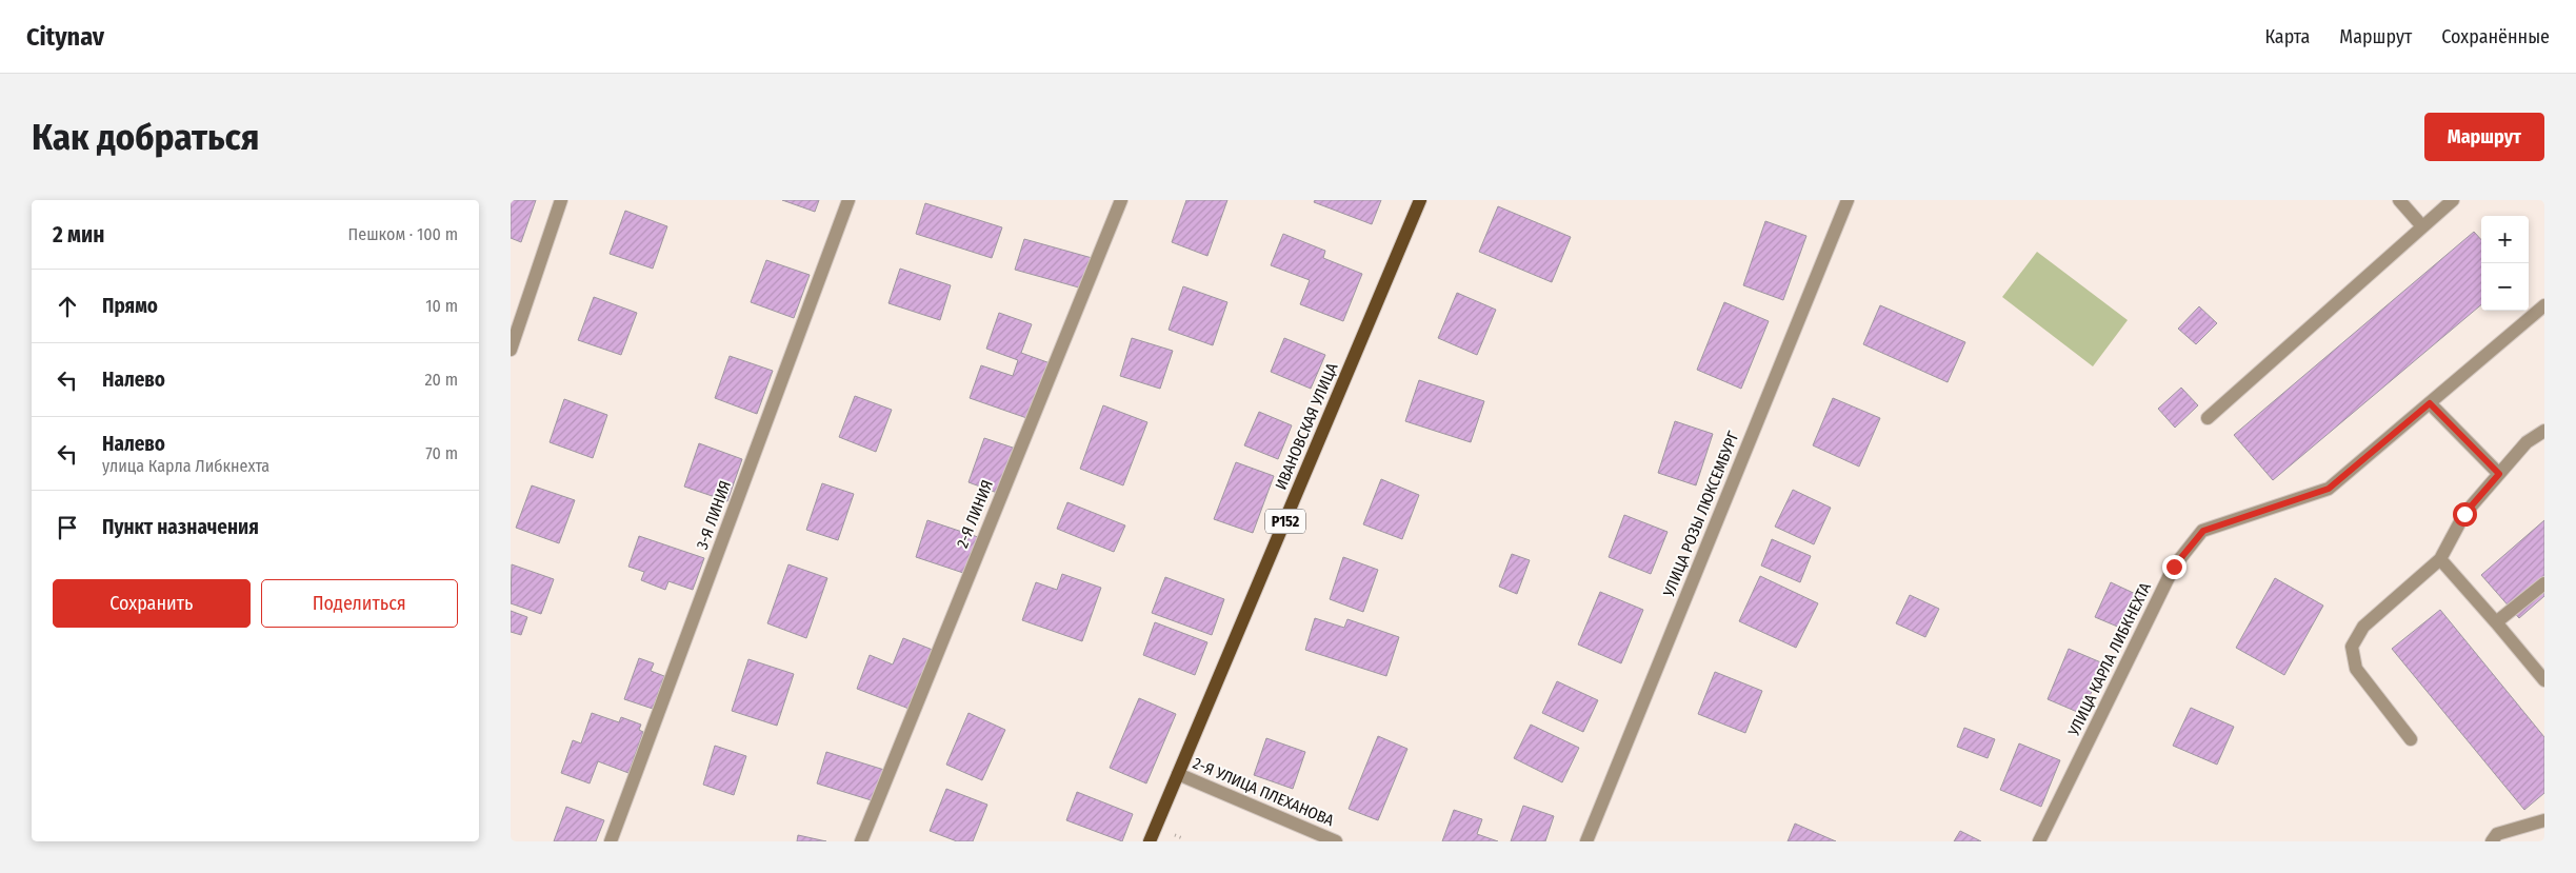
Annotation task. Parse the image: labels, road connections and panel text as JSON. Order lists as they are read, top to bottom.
{
  "streets": {
    "main road": ["ИВАНОВСКАЯ УЛИЦА", "Р152"],
    "street": [
      "2-Я ЛИНИЯ",
      "УЛИЦА РОЗЫ ЛЮКСЕМБУРГ",
      "3-Я ЛИНИЯ",
      "УЛИЦА КАРЛА ЛИБКНЕХТА",
      "2-Я УЛИЦА ПЛЕХАНОВА"
    ]
  },
  "crossings": [
    ["ИВАНОВСКАЯ УЛИЦА", "2-Я УЛИЦА ПЛЕХАНОВА"]
  ],
  "page": {
    "header": "Citynav",
    "nav": ["Карта", "Маршрут", "Сохранённые"],
    "buttons": [
      "Маршрут",
      ["Сохранить", "Поделиться"]
    ],
    "title": "Как добраться",
    "heading": ["2 мин", "Пешком · 100 m"],
    "map_buttons": ["+", "−"],
    "list": [
      ["Прямо", "10 m"],
      ["Налево", "20 m"],
      ["Налево", "улица Карла Либкнехта", "70 m"],
      "Пункт назначения"
    ]
  }
}
